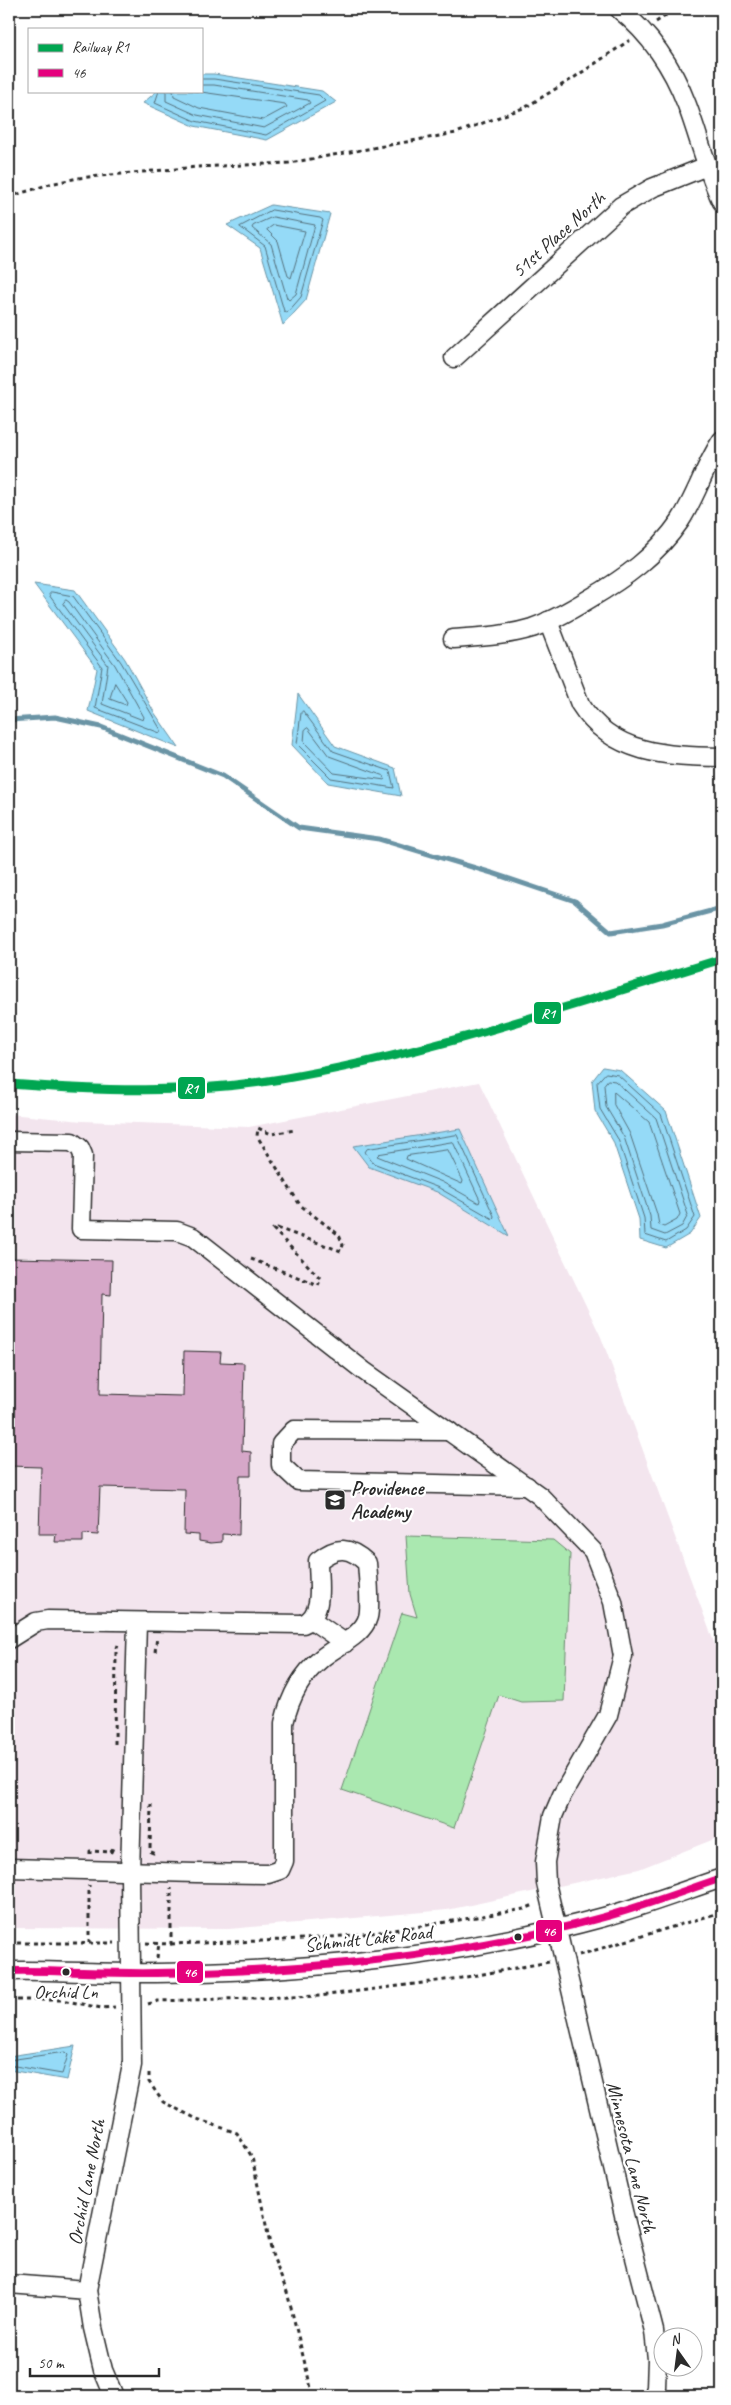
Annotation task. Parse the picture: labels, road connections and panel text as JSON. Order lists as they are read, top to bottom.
{
  "streets": {
    "street": [
      "51st Place North",
      "Schmidt Lake Road",
      "Minnesota Lane North",
      "Orchid Lane North"
    ]
  },
  "crossings": [
    ["Schmidt Lake Road", "Minnesota Lane North"],
    ["Schmidt Lake Road", "Orchid Lane North"]
  ],
  "places": {
    "school or university": ["Providence Academy"],
    "other": ["Orchid Ln"]
  },
  "lines": ["rail line R1", "transit line 46"],
  "legend": ["Railway R1", "46"],
  "scale_bar": "50 m",
  "north": "top"
}
